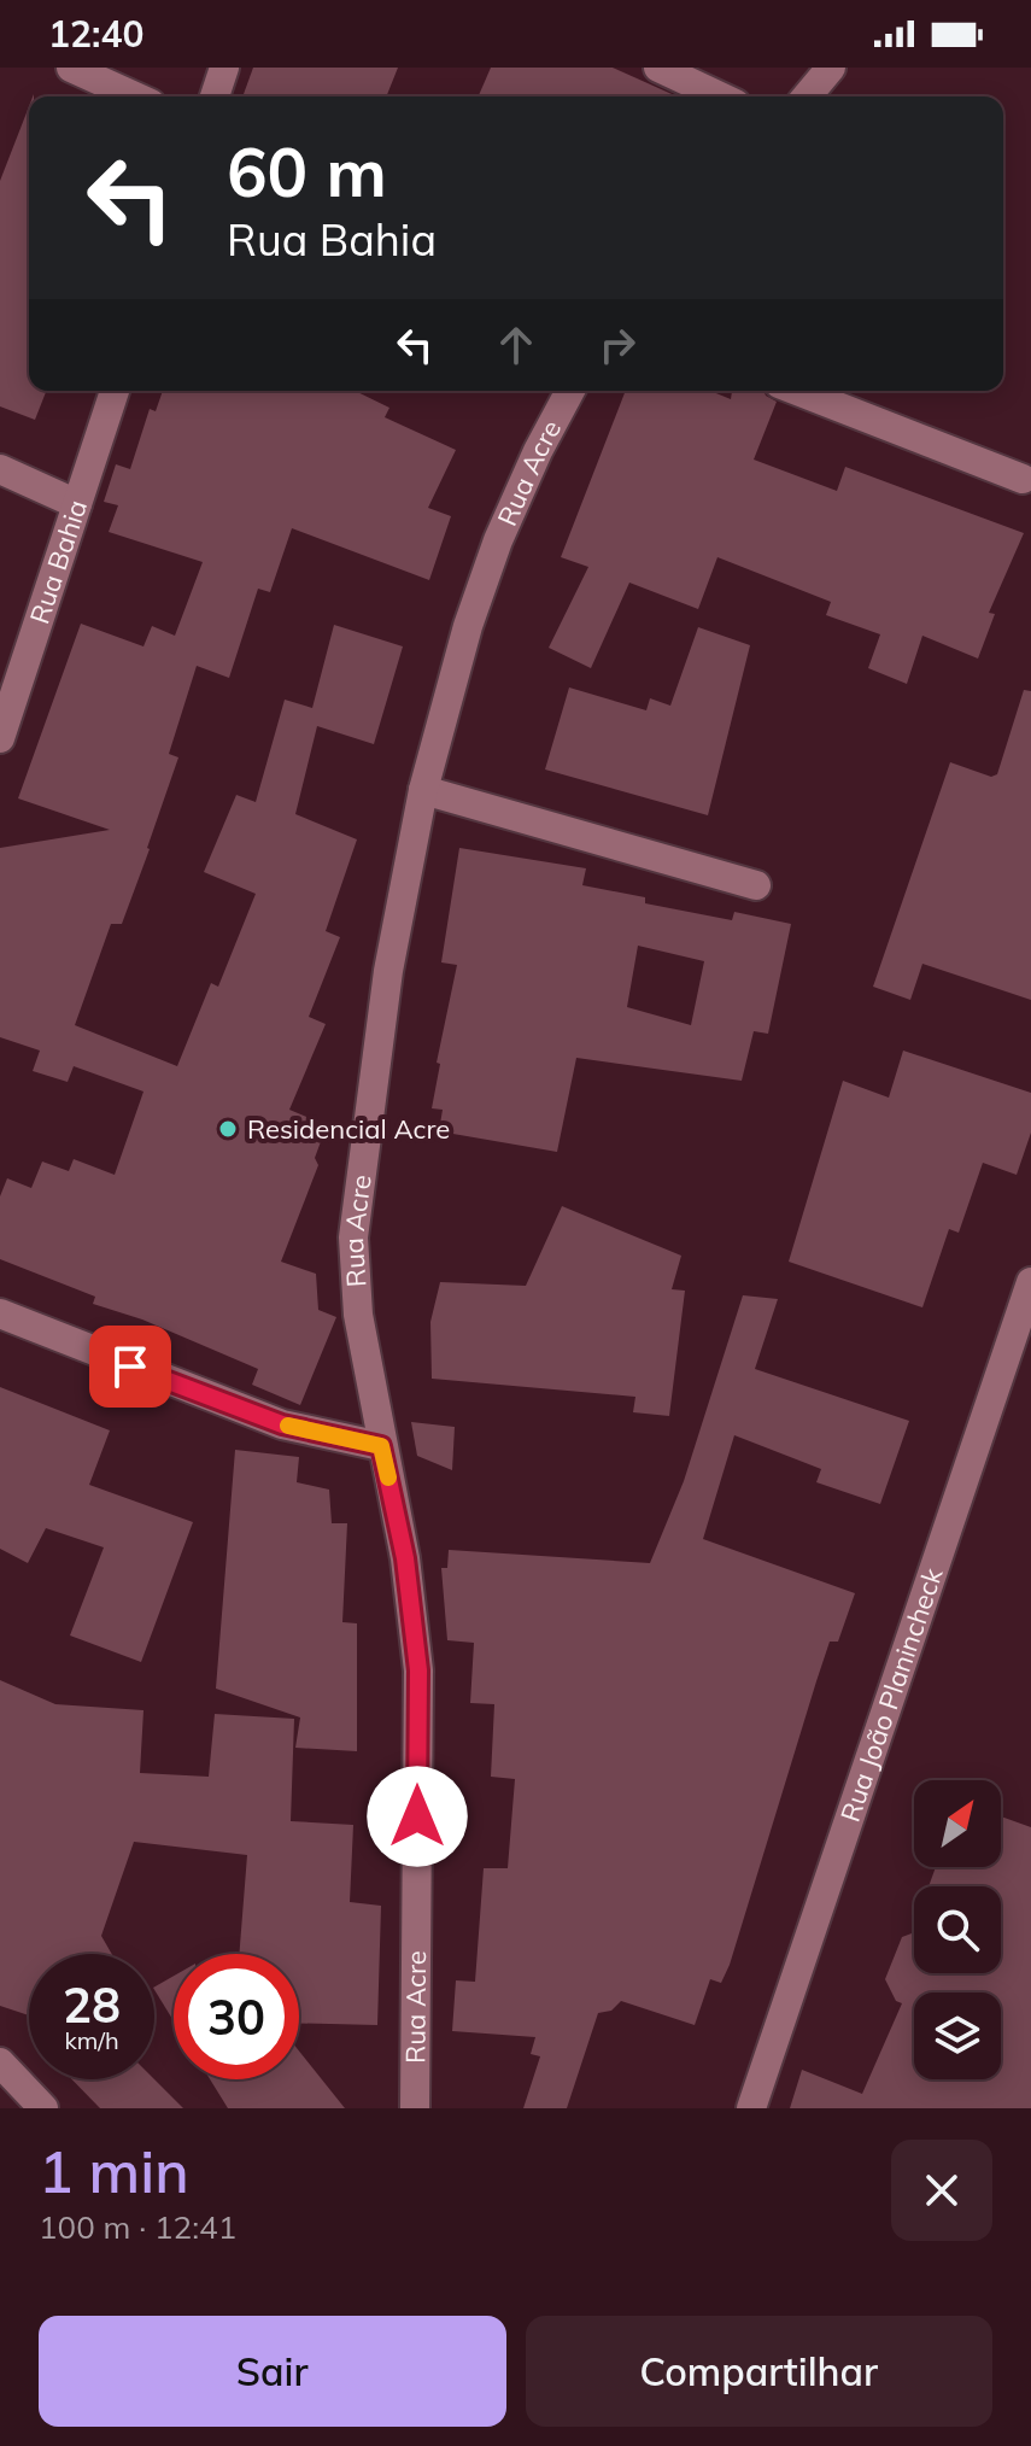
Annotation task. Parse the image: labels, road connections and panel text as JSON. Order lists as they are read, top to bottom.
{
  "streets": {
    "street": ["Rua Acre", "Rua Bahia", "Rua João Planincheck"]
  },
  "places": ["Residencial Acre"],
  "north": "top right",
  "page": {
    "status": "12:40",
    "turn": ["60 m", "Rua Bahia"],
    "speed": "28 km/h",
    "limit": "30",
    "heading": ["1 min", "100 m · 12:41"],
    "buttons": ["Sair", "Compartilhar"]
  }
}
